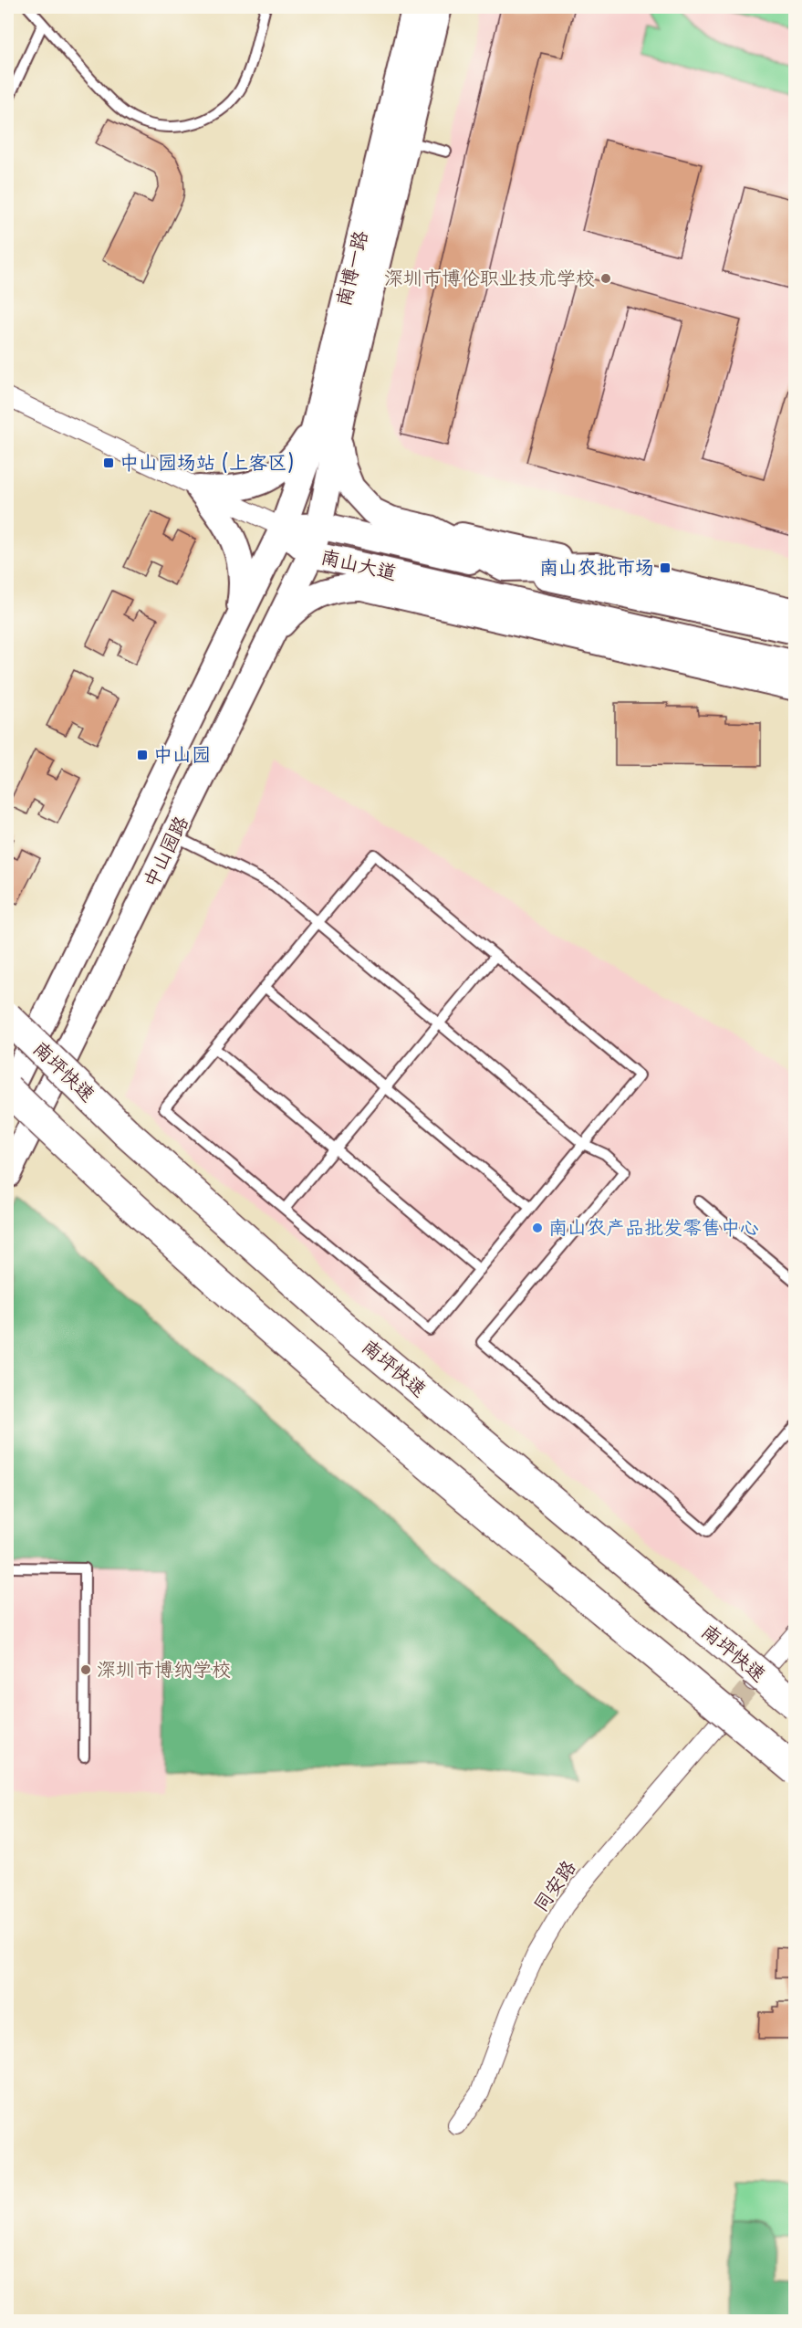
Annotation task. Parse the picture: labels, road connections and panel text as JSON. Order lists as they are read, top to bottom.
{
  "streets": {
    "highway": ["南坪快速"],
    "main road": ["南博一路", "南山大道", "中山园路"],
    "street": ["同安路"]
  },
  "crossings": [
    ["南博一路", "南山大道"],
    ["南博一路", "中山园路"],
    ["南山大道", "中山园路"]
  ],
  "places": {
    "other": ["深圳市博伦职业技术学校", "南山农产品批发零售中心", "深圳市博纳学校"],
    "transit": ["中山园场站 (上客区)", "南山农批市场", "中山园"]
  }
}
